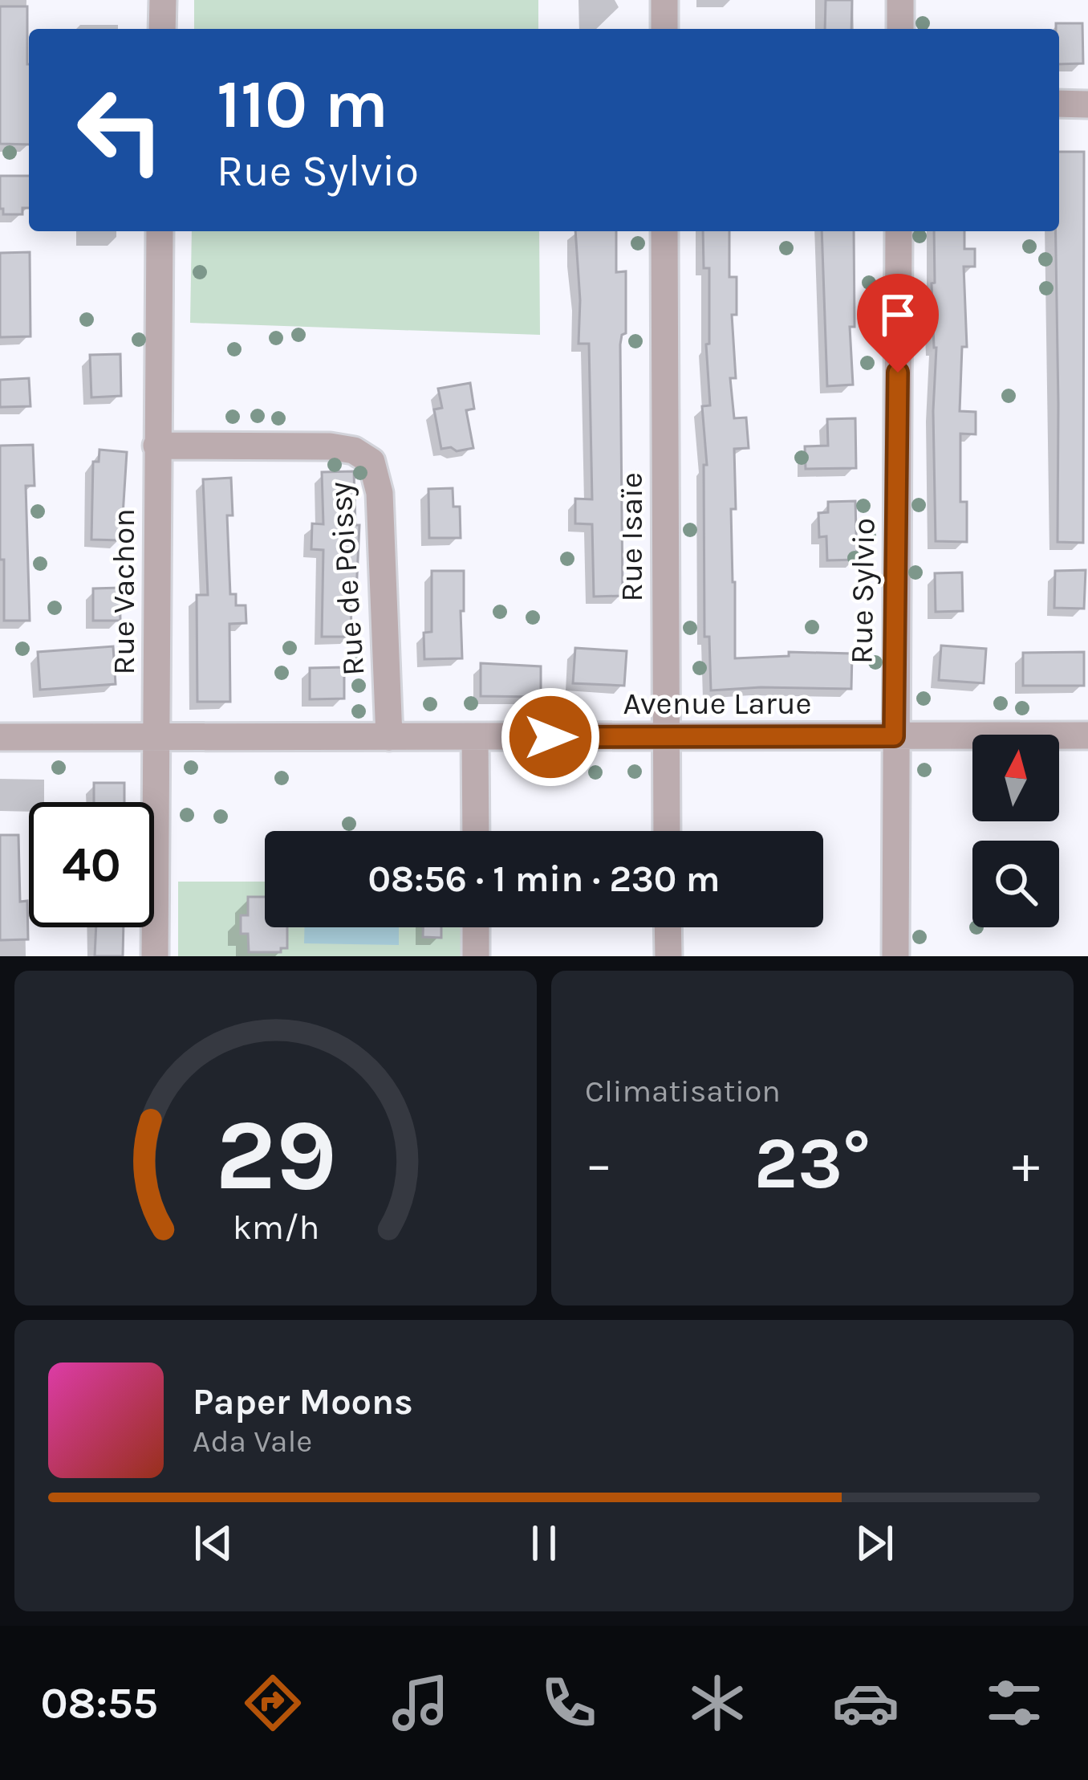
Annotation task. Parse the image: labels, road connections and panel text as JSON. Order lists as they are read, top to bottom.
{
  "streets": {
    "street": [
      "Rue Isaïe",
      "Rue de Poissy",
      "Rue Sylvio",
      "Rue Vachon",
      "Avenue Larue"
    ]
  },
  "crossings": [
    ["Rue Isaïe", "Avenue Larue"],
    ["Rue de Poissy", "Rue Vachon"],
    ["Rue de Poissy", "Avenue Larue"],
    ["Rue Sylvio", "Avenue Larue"],
    ["Rue Vachon", "Avenue Larue"]
  ],
  "north": "top",
  "page": {
    "turn": ["110 m", "Rue Sylvio"],
    "limit": "40",
    "trip": "08:56 · 1 min · 230 m",
    "tile": "Climatisation",
    "heat": ["−", "23°", "+"],
    "song": ["Paper Moons", "Ada Vale"],
    "tabs": "08:55",
    "gauge": ["29", "km/h"]
  }
}
